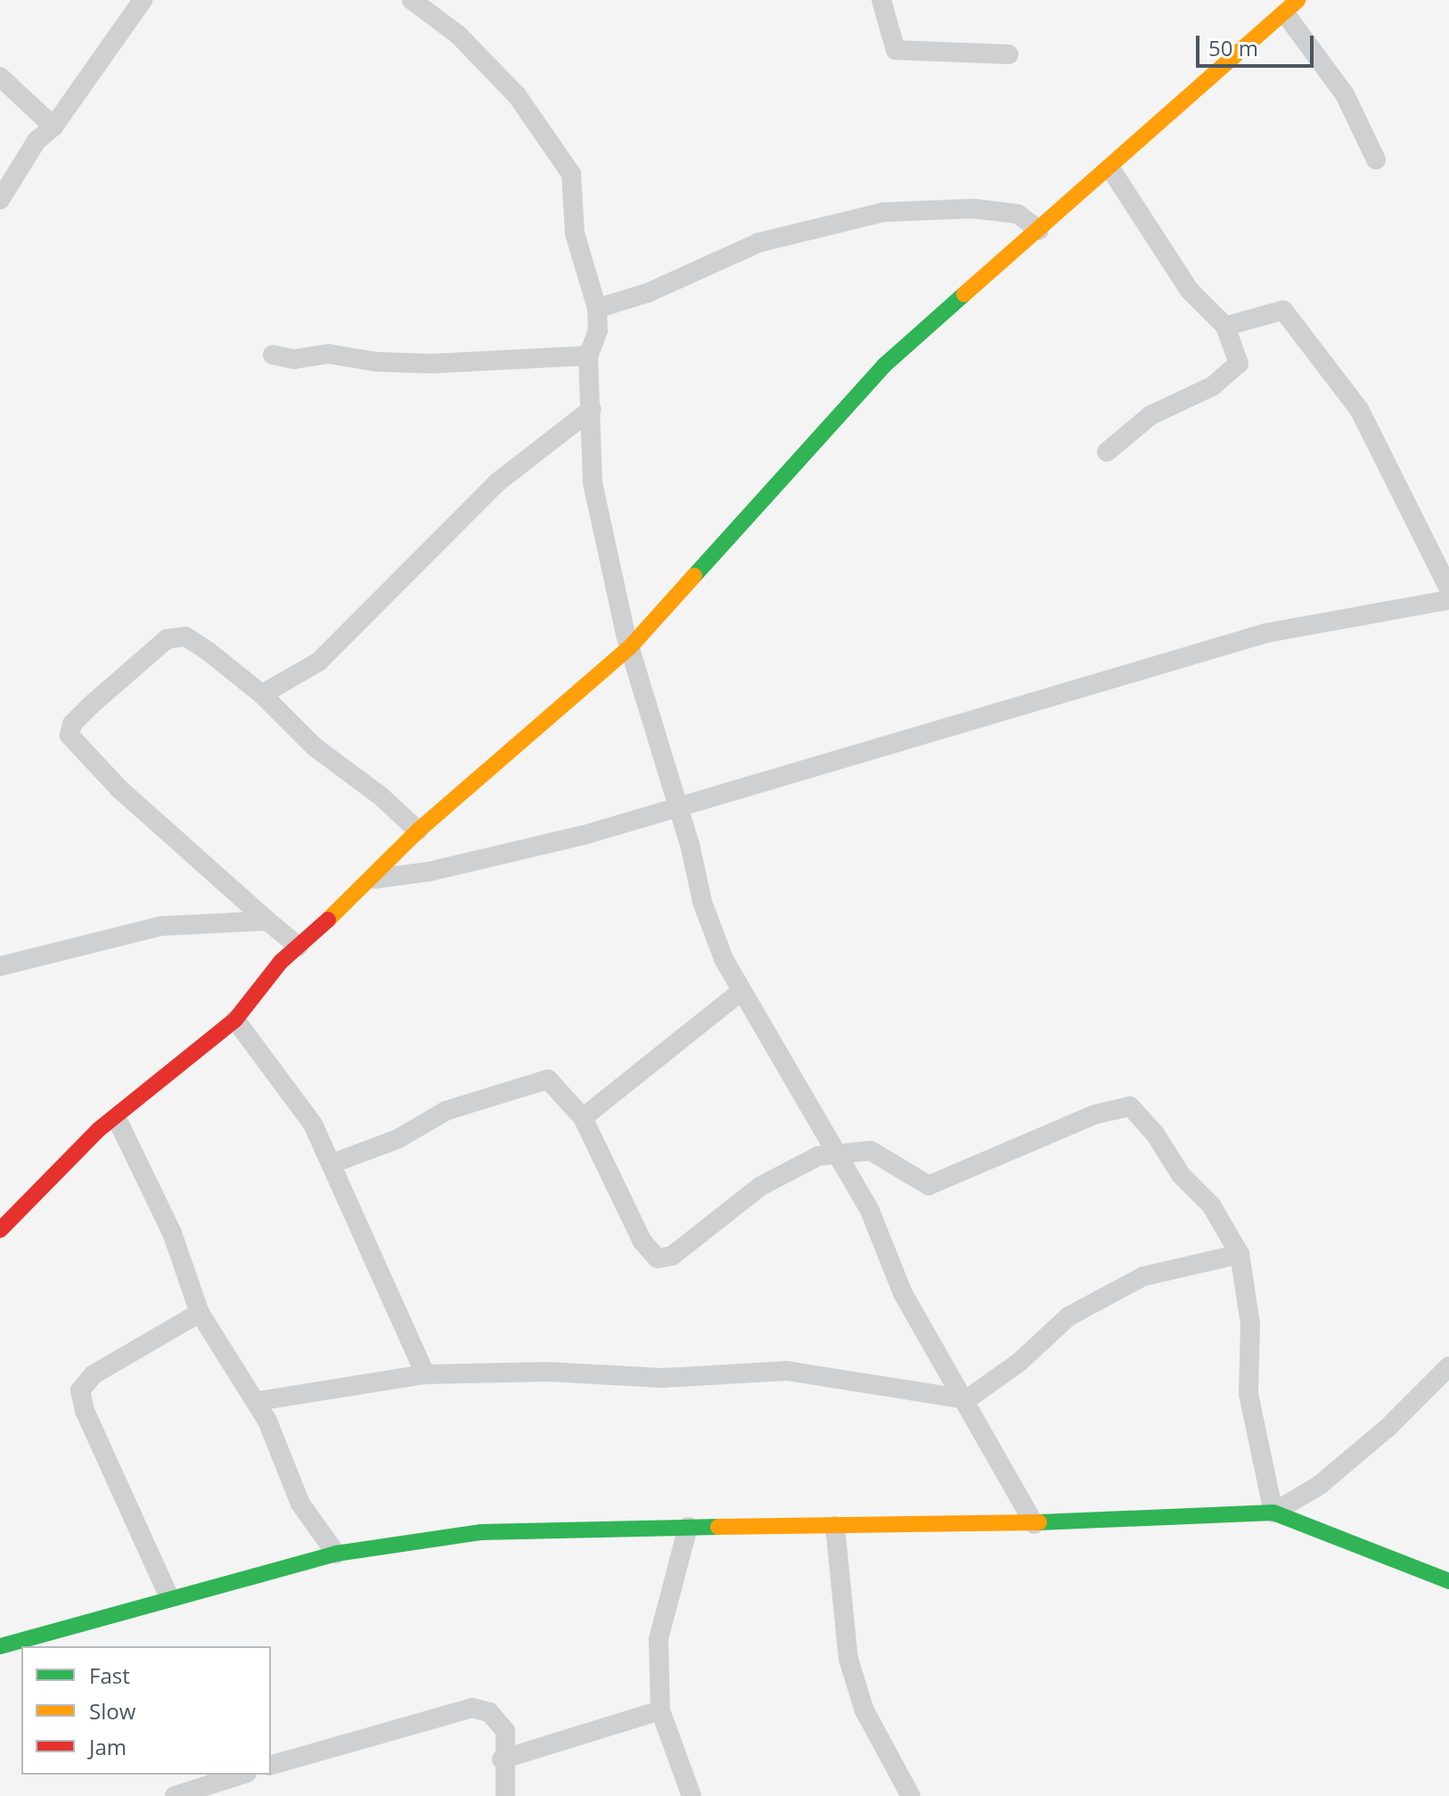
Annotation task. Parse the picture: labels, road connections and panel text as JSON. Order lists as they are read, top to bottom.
{
  "legend": ["Fast", "Slow", "Jam"],
  "scale_bar": "50 m"
}
